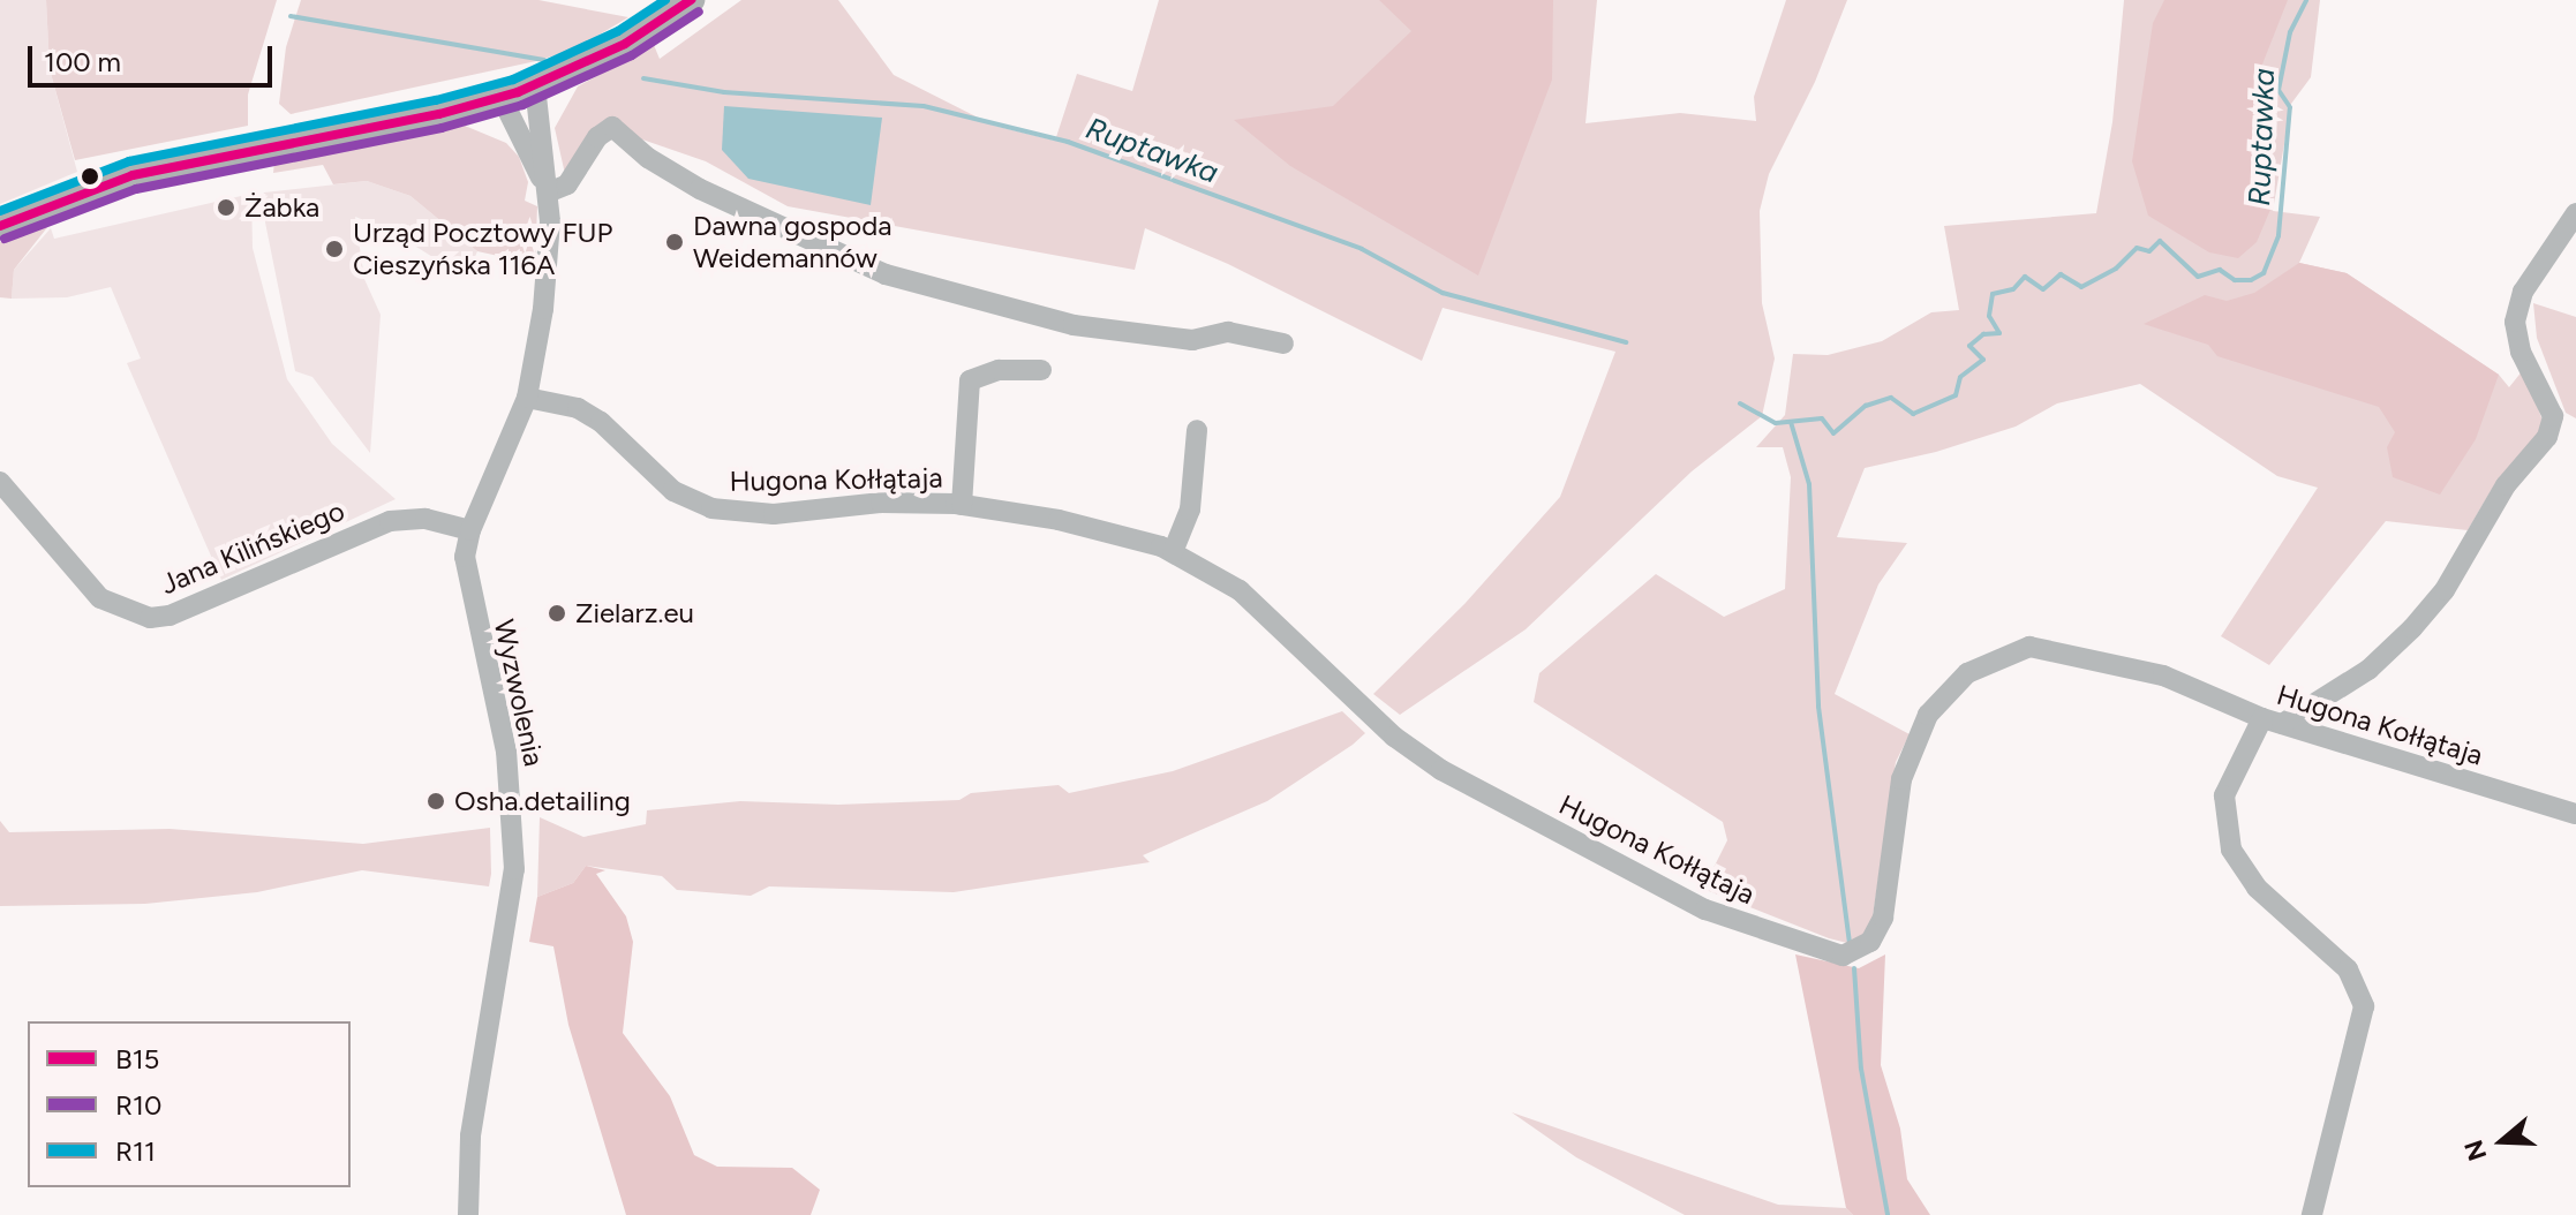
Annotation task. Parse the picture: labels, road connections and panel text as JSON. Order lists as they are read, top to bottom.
{
  "streets": {
    "street": ["Hugona Kołłątaja", "Jana Kilińskiego", "Wyzwolenia"]
  },
  "crossings": [
    ["Hugona Kołłątaja", "Wyzwolenia"],
    ["Jana Kilińskiego", "Wyzwolenia"]
  ],
  "water": ["Ruptawka"],
  "places": [
    "Żabka",
    "Dawna gospoda Weidemannów",
    "Urząd Pocztowy FUP Cieszyńska 116A",
    "Zielarz.eu",
    "Osha.detailing"
  ],
  "lines": ["transit line B15", "transit line R11", "transit line R10"],
  "legend": ["B15", "R10", "R11"],
  "scale_bar": "100 m",
  "north": "left"
}
